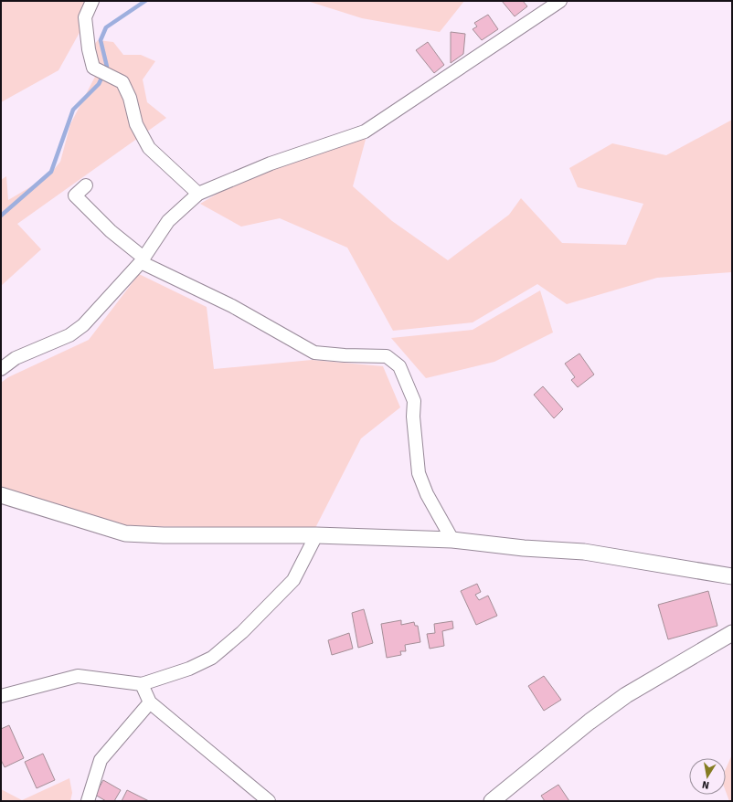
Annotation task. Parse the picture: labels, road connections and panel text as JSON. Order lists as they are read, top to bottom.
{
  "north": "bottom"
}
